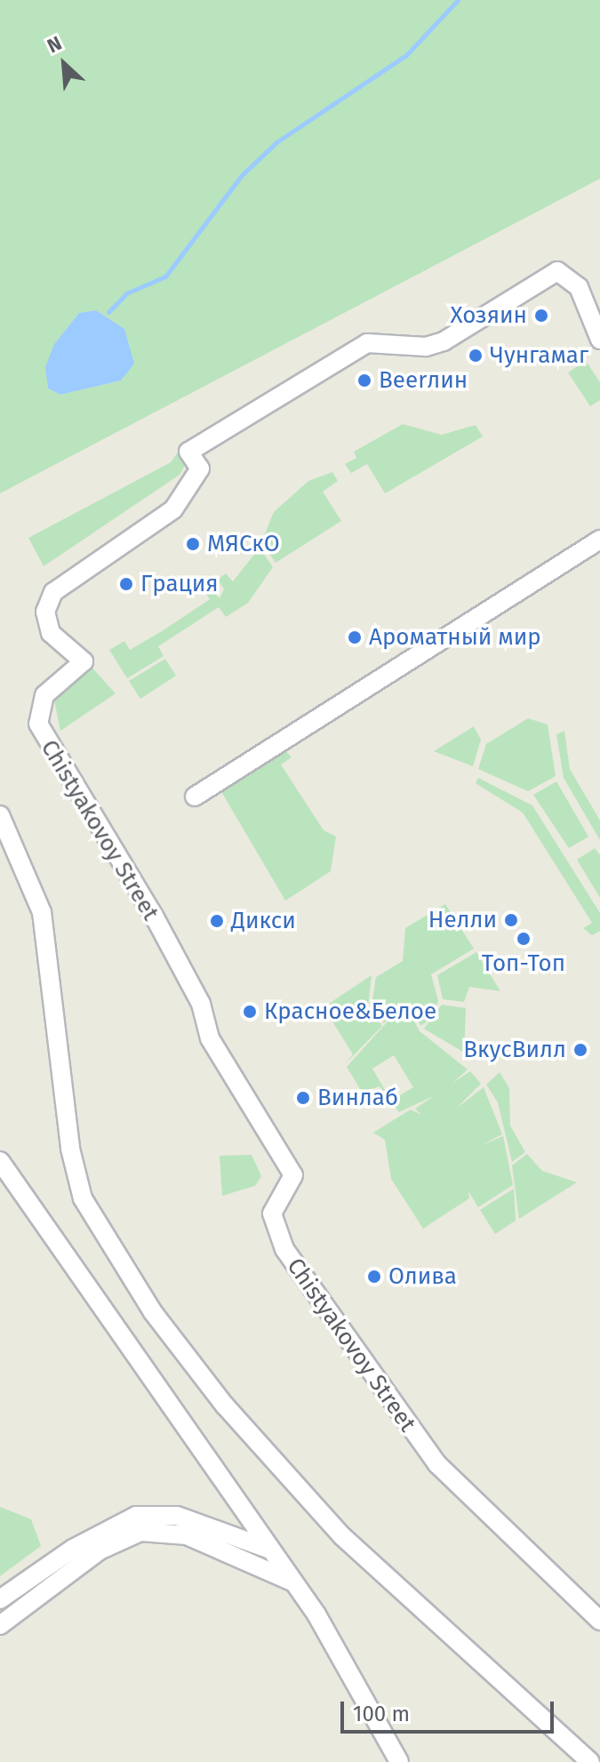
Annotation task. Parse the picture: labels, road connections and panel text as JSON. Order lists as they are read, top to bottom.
{
  "streets": {
    "street": ["Chistyakovoy Street"]
  },
  "places": [
    "Хозяин",
    "Чунгамаг",
    "Beerлин",
    "МЯСкО",
    "Грация",
    "Ароматный мир",
    "Нелли",
    "Дикси",
    "Топ-Топ",
    "Красное&Белое",
    "ВкусВилл",
    "Винлаб",
    "Олива"
  ],
  "scale_bar": "100 m",
  "north": "top left"
}
